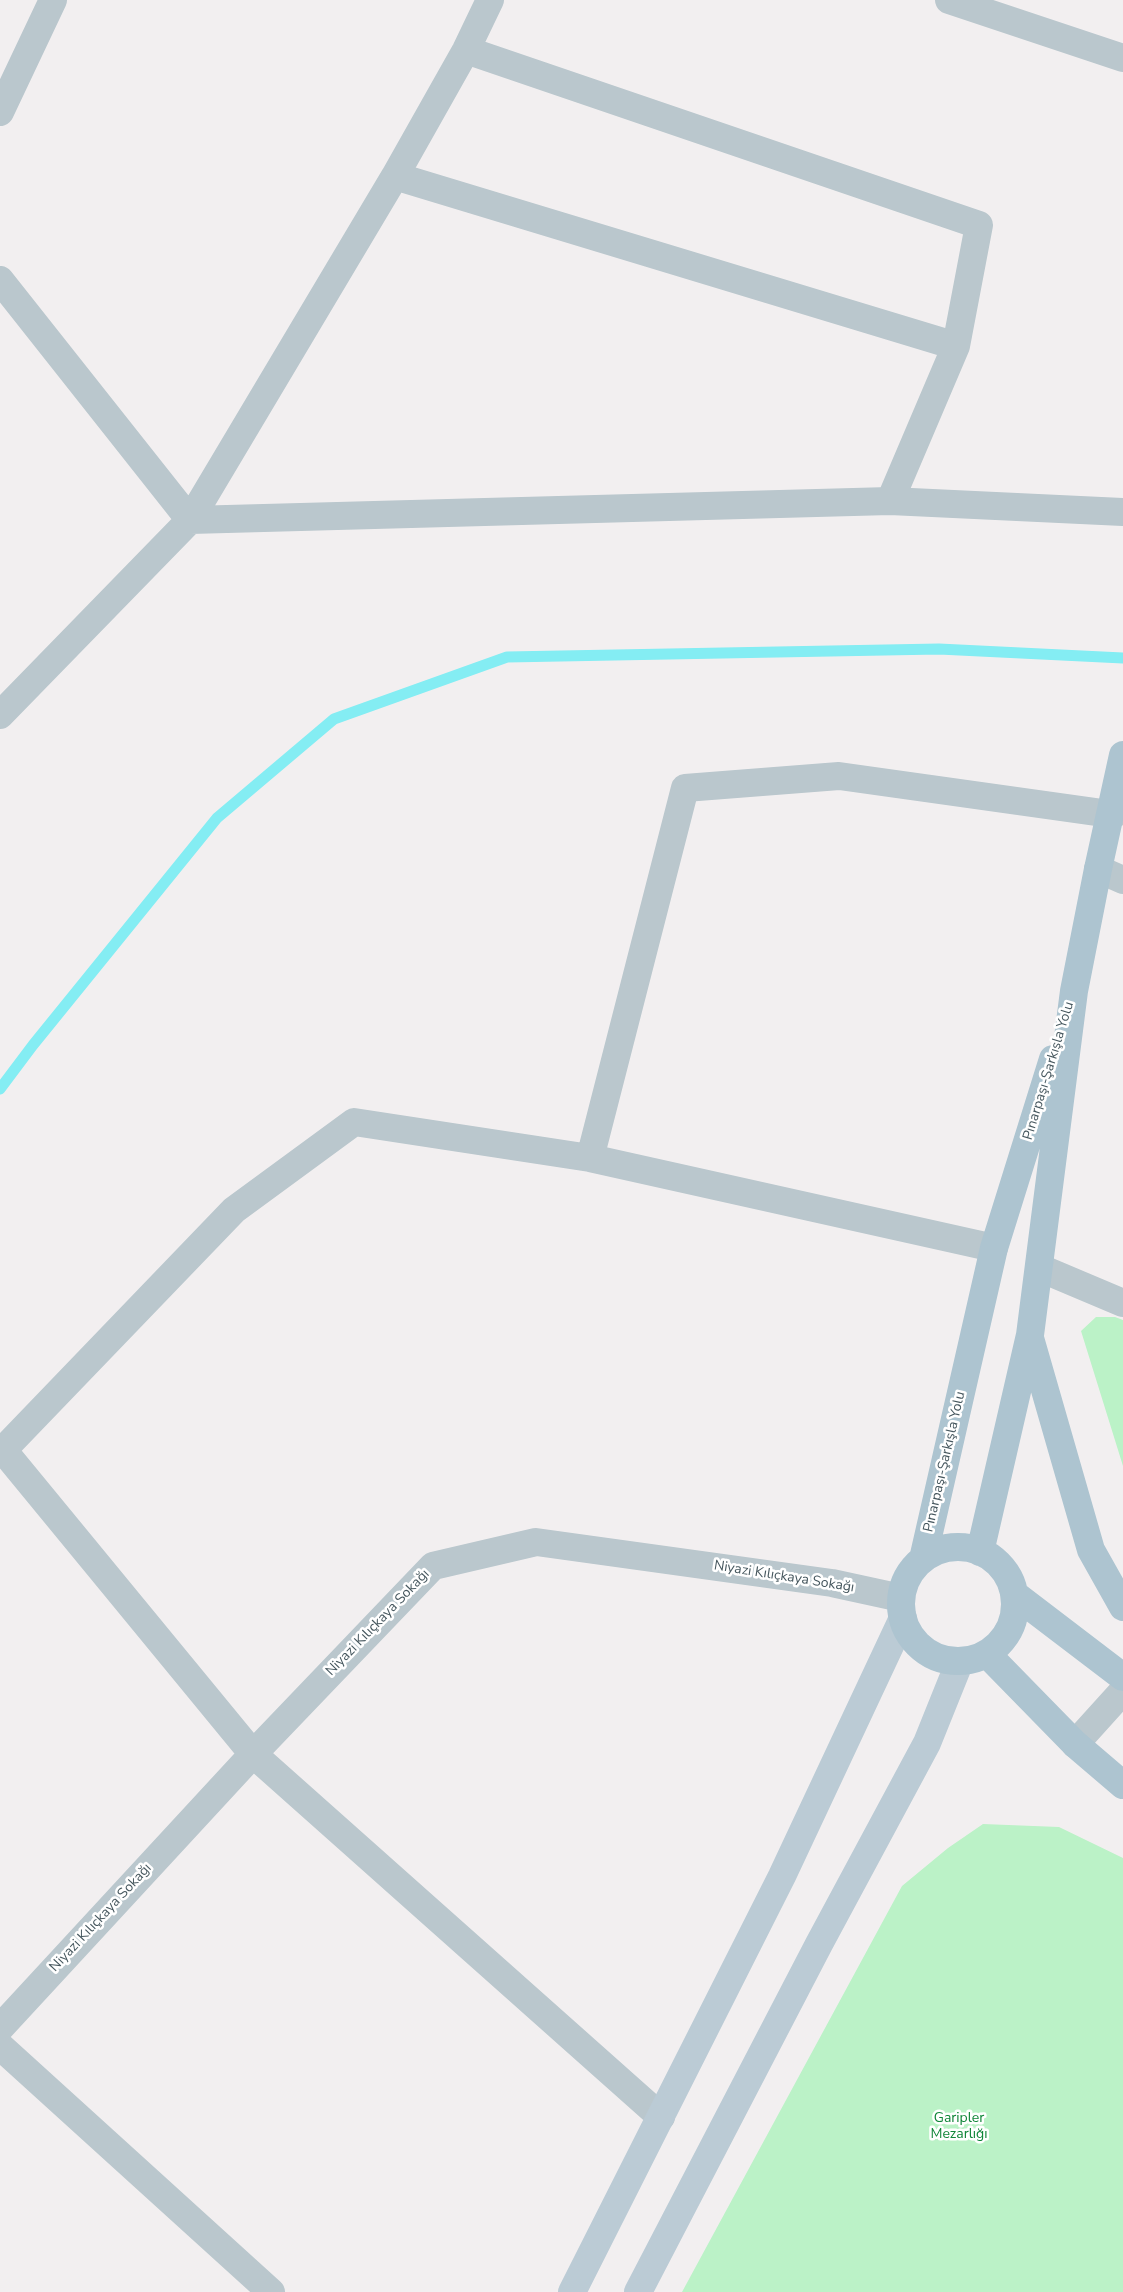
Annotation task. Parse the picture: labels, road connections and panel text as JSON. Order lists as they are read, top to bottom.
{
  "streets": {
    "main road": ["Pınarpaşı-Şarkışla Yolu"],
    "street": ["Niyazi Kılıçkaya Sokağı"]
  },
  "crossings": [
    ["Pınarpaşı-Şarkışla Yolu", "Niyazi Kılıçkaya Sokağı"]
  ],
  "parks": ["Garipler Mezarlığı"]
}
